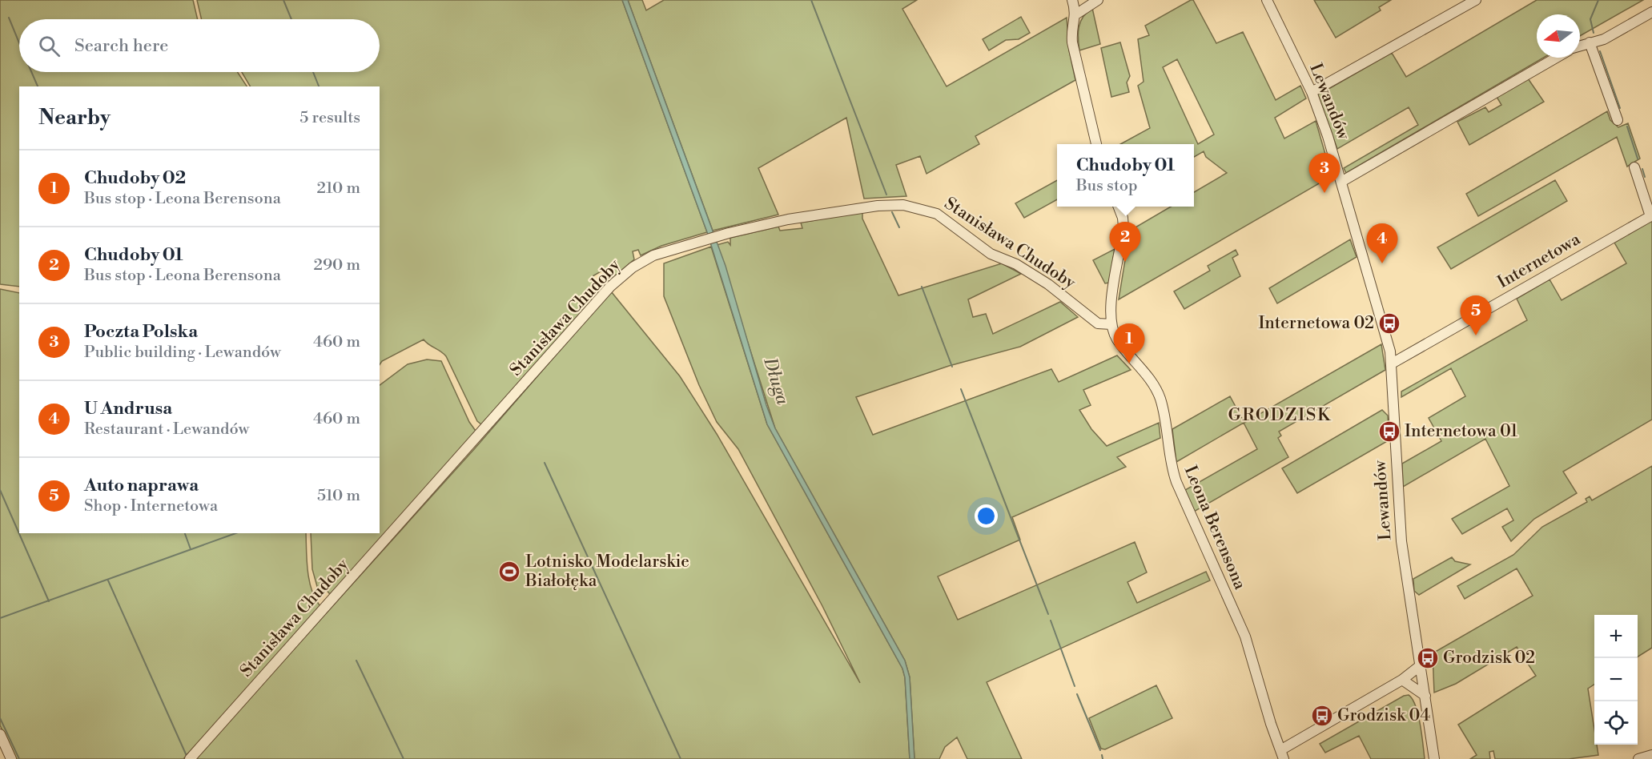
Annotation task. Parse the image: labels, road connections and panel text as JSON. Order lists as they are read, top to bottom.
{
  "streets": {
    "street": [
      "Lewandów",
      "Stanisława Chudoby",
      "Internetowa",
      "Leona Berensona"
    ]
  },
  "crossings": [
    ["Lewandów", "Internetowa"],
    ["Stanisława Chudoby", "Leona Berensona"]
  ],
  "districts": ["GRODZISK"],
  "water": ["Długa"],
  "places": {
    "bus stop": [
      "Internetowa 02",
      "Internetowa 01",
      "Grodzisk 02",
      "Grodzisk 04"
    ],
    "sports": ["Lotnisko Modelarskie Białołęka"]
  },
  "north": "left",
  "page": {
    "search": "Search here",
    "heading": ["Nearby", "5 results"],
    "popup": ["Chudoby 01", "Bus stop"],
    "list": [
      {
        "mark": "1",
        "name": "Chudoby 02",
        "note": "Bus stop · Leona Berensona",
        "value": "210 m"
      },
      {
        "mark": "2",
        "name": "Chudoby 01",
        "note": "Bus stop · Leona Berensona",
        "value": "290 m"
      },
      {
        "mark": "3",
        "name": "Poczta Polska",
        "note": "Public building · Lewandów",
        "value": "460 m"
      },
      {
        "mark": "4",
        "name": "U Andrusa",
        "note": "Restaurant · Lewandów",
        "value": "460 m"
      },
      {
        "mark": "5",
        "name": "Auto naprawa",
        "note": "Shop · Internetowa",
        "value": "510 m"
      }
    ],
    "pins": [
      "3",
      "2",
      "4",
      "5",
      "1"
    ],
    "map_buttons": ["+", "−"]
  }
}
